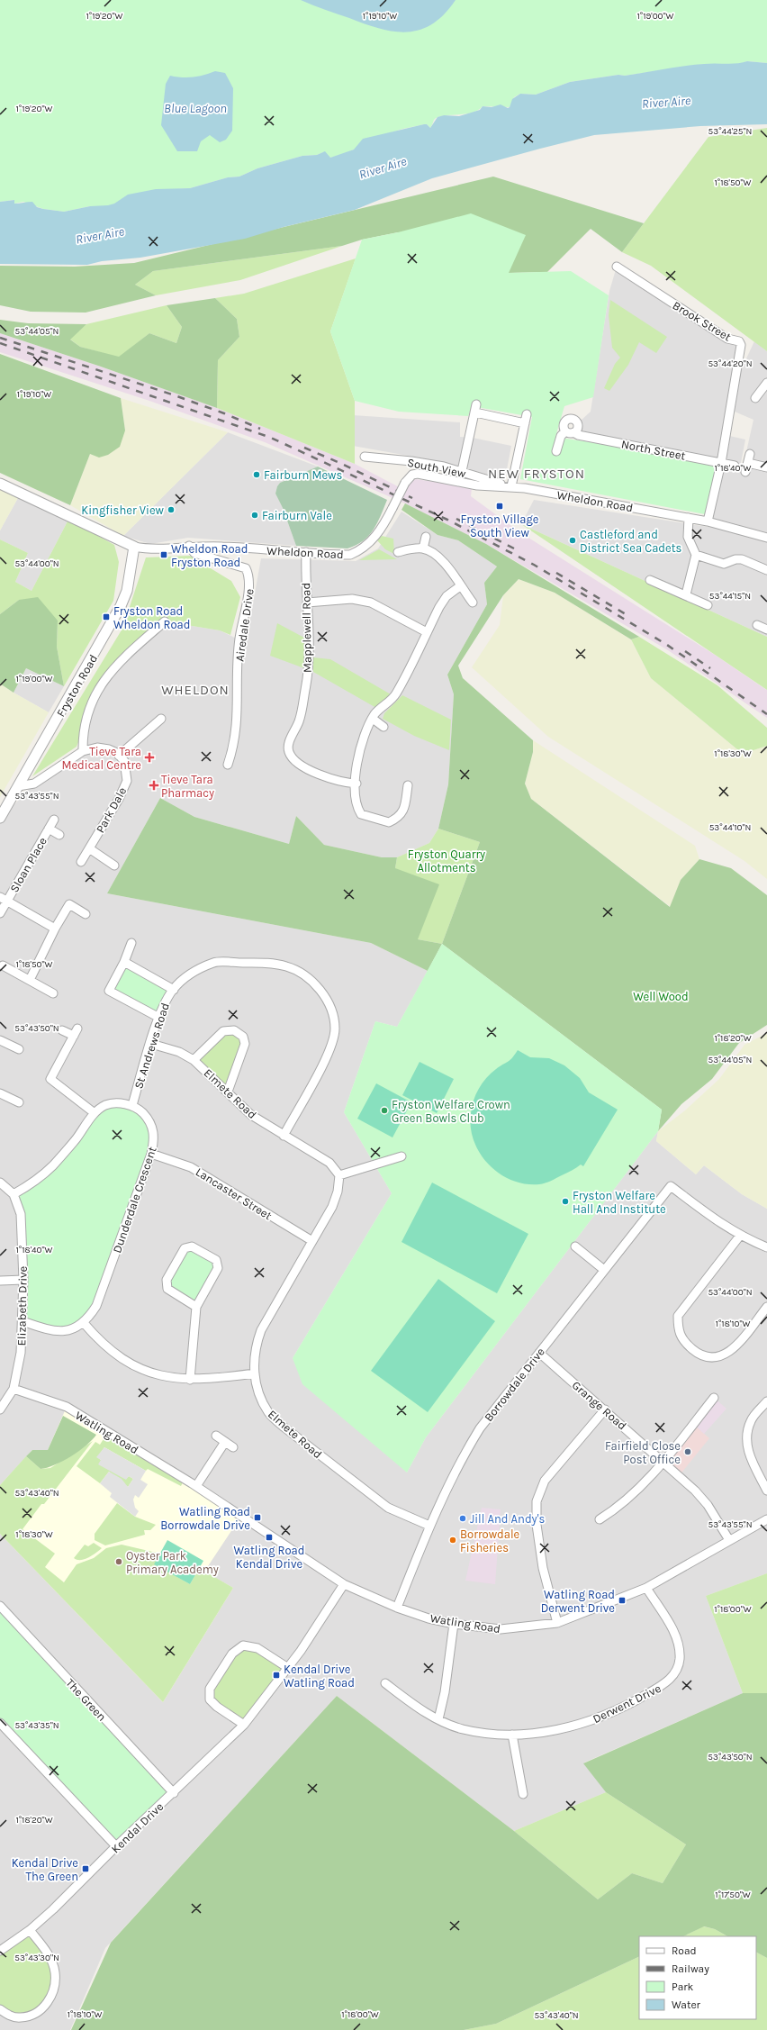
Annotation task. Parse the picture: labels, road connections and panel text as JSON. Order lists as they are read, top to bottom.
{
  "streets": {
    "street": [
      "Brook Street",
      "North Street",
      "South View",
      "Wheldon Road",
      "Airedale Drive",
      "Mapplewell Road",
      "Fryston Road",
      "Park Dale",
      "Sloan Place",
      "St Andrews Road",
      "Elmete Road",
      "Lancaster Street",
      "Dunderdale Crescent",
      "Elizabeth Drive",
      "Borrowdale Drive",
      "Grange Road",
      "Watling Road",
      "The Green",
      "Derwent Drive",
      "Kendal Drive"
    ]
  },
  "crossings": [
    ["Brook Street", "North Street"],
    ["South View", "Wheldon Road"],
    ["Wheldon Road", "Airedale Drive"],
    ["Wheldon Road", "Mapplewell Road"],
    ["Wheldon Road", "Fryston Road"],
    ["St Andrews Road", "Elmete Road"],
    ["St Andrews Road", "Dunderdale Crescent"],
    ["Elmete Road", "Lancaster Street"],
    ["Elmete Road", "Borrowdale Drive"],
    ["Lancaster Street", "Dunderdale Crescent"],
    ["Dunderdale Crescent", "Elizabeth Drive"],
    ["Elizabeth Drive", "Watling Road"],
    ["Borrowdale Drive", "Grange Road"],
    ["Borrowdale Drive", "Watling Road"],
    ["Grange Road", "Watling Road"],
    ["Watling Road", "Derwent Drive"],
    ["Watling Road", "Kendal Drive"],
    ["The Green", "Kendal Drive"]
  ],
  "districts": ["NEW FRYSTON", "WHELDON"],
  "water": ["River Aire", "Blue Lagoon"],
  "parks": ["Fryston Quarry Allotments", "Well Wood"],
  "places": {
    "other": [
      "Fairburn Mews",
      "Kingfisher View",
      "Fairburn Vale",
      "Castleford and District Sea Cadets",
      "Fryston Welfare Crown Green Bowls Club",
      "Fryston Welfare Hall And Institute",
      "Fairfield Close Post Office",
      "Jill And Andy's",
      "Borrowdale Fisheries",
      "Oyster Park Primary Academy"
    ],
    "transit": [
      "Fryston Village South View",
      "Wheldon Road Fryston Road",
      "Fryston Road Wheldon Road",
      "Watling Road Borrowdale Drive",
      "Watling Road Kendal Drive",
      "Watling Road Derwent Drive",
      "Kendal Drive Watling Road",
      "Kendal Drive The Green"
    ],
    "health": ["Tieve Tara Medical Centre", "Tieve Tara Pharmacy"]
  },
  "legend": [
    "Road",
    "Railway",
    "Park",
    "Water"
  ],
  "coordinates": [
    "1°19'20\"W",
    "1°19'10\"W",
    "1°19'00\"W",
    "53°44'25\"N",
    "1°18'50\"W",
    "53°44'05\"N",
    "53°44'20\"N",
    "1°18'40\"W",
    "53°44'00\"N",
    "53°44'15\"N",
    "1°18'30\"W",
    "53°43'55\"N",
    "53°44'10\"N",
    "53°43'50\"N",
    "1°18'20\"W",
    "1°18'10\"W",
    "53°43'40\"N",
    "1°18'00\"W",
    "53°43'35\"N",
    "1°17'50\"W",
    "53°43'30\"N"
  ]
}
